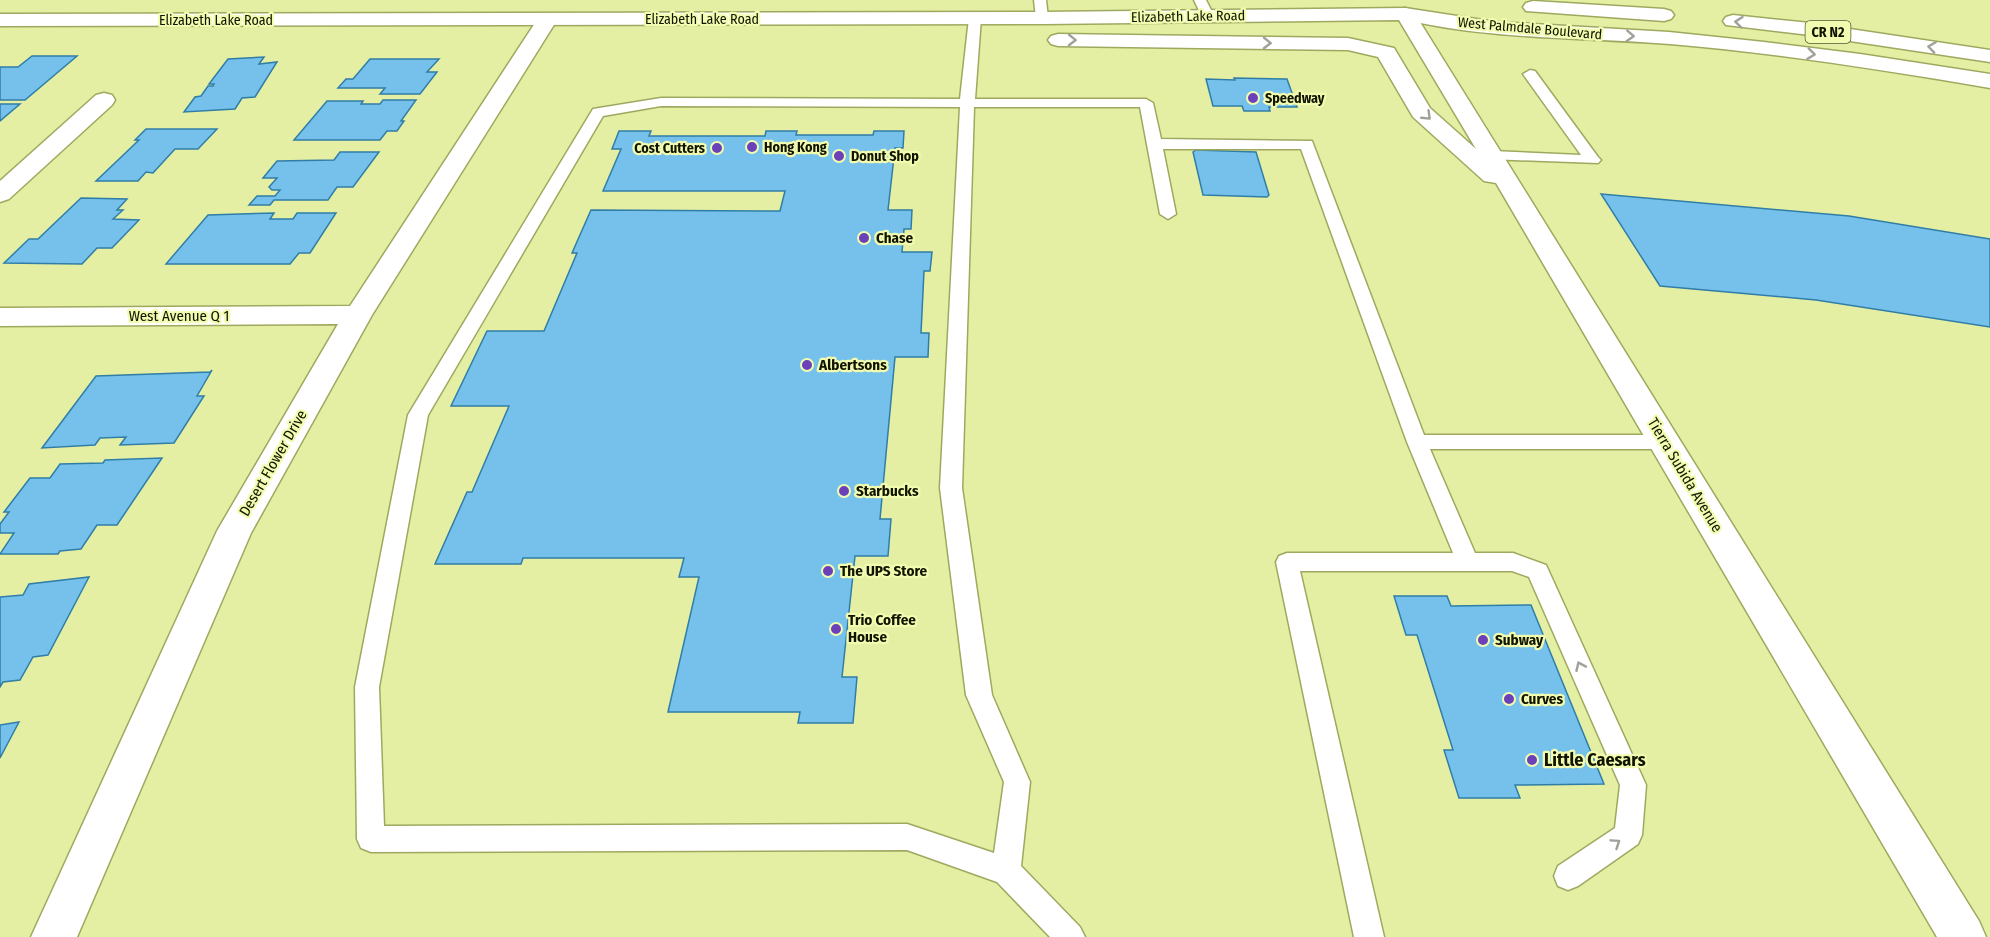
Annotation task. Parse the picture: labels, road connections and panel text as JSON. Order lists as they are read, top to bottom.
{
  "streets": {
    "main road": [
      "Elizabeth Lake Road",
      "West Palmdale Boulevard",
      "CR N2",
      "West Avenue Q 1",
      "Desert Flower Drive",
      "Tierra Subida Avenue"
    ]
  },
  "crossings": [
    ["Elizabeth Lake Road", "West Palmdale Boulevard"],
    ["Elizabeth Lake Road", "Desert Flower Drive"],
    ["Elizabeth Lake Road", "Tierra Subida Avenue"],
    ["West Palmdale Boulevard", "Tierra Subida Avenue"],
    ["West Avenue Q 1", "Desert Flower Drive"]
  ],
  "places": [
    "Speedway",
    "Hong Kong",
    "Cost Cutters",
    "Donut Shop",
    "Chase",
    "Albertsons",
    "Starbucks",
    "The UPS Store",
    "Trio Coffee House",
    "Subway",
    "Curves",
    "Little Caesars"
  ]
}
